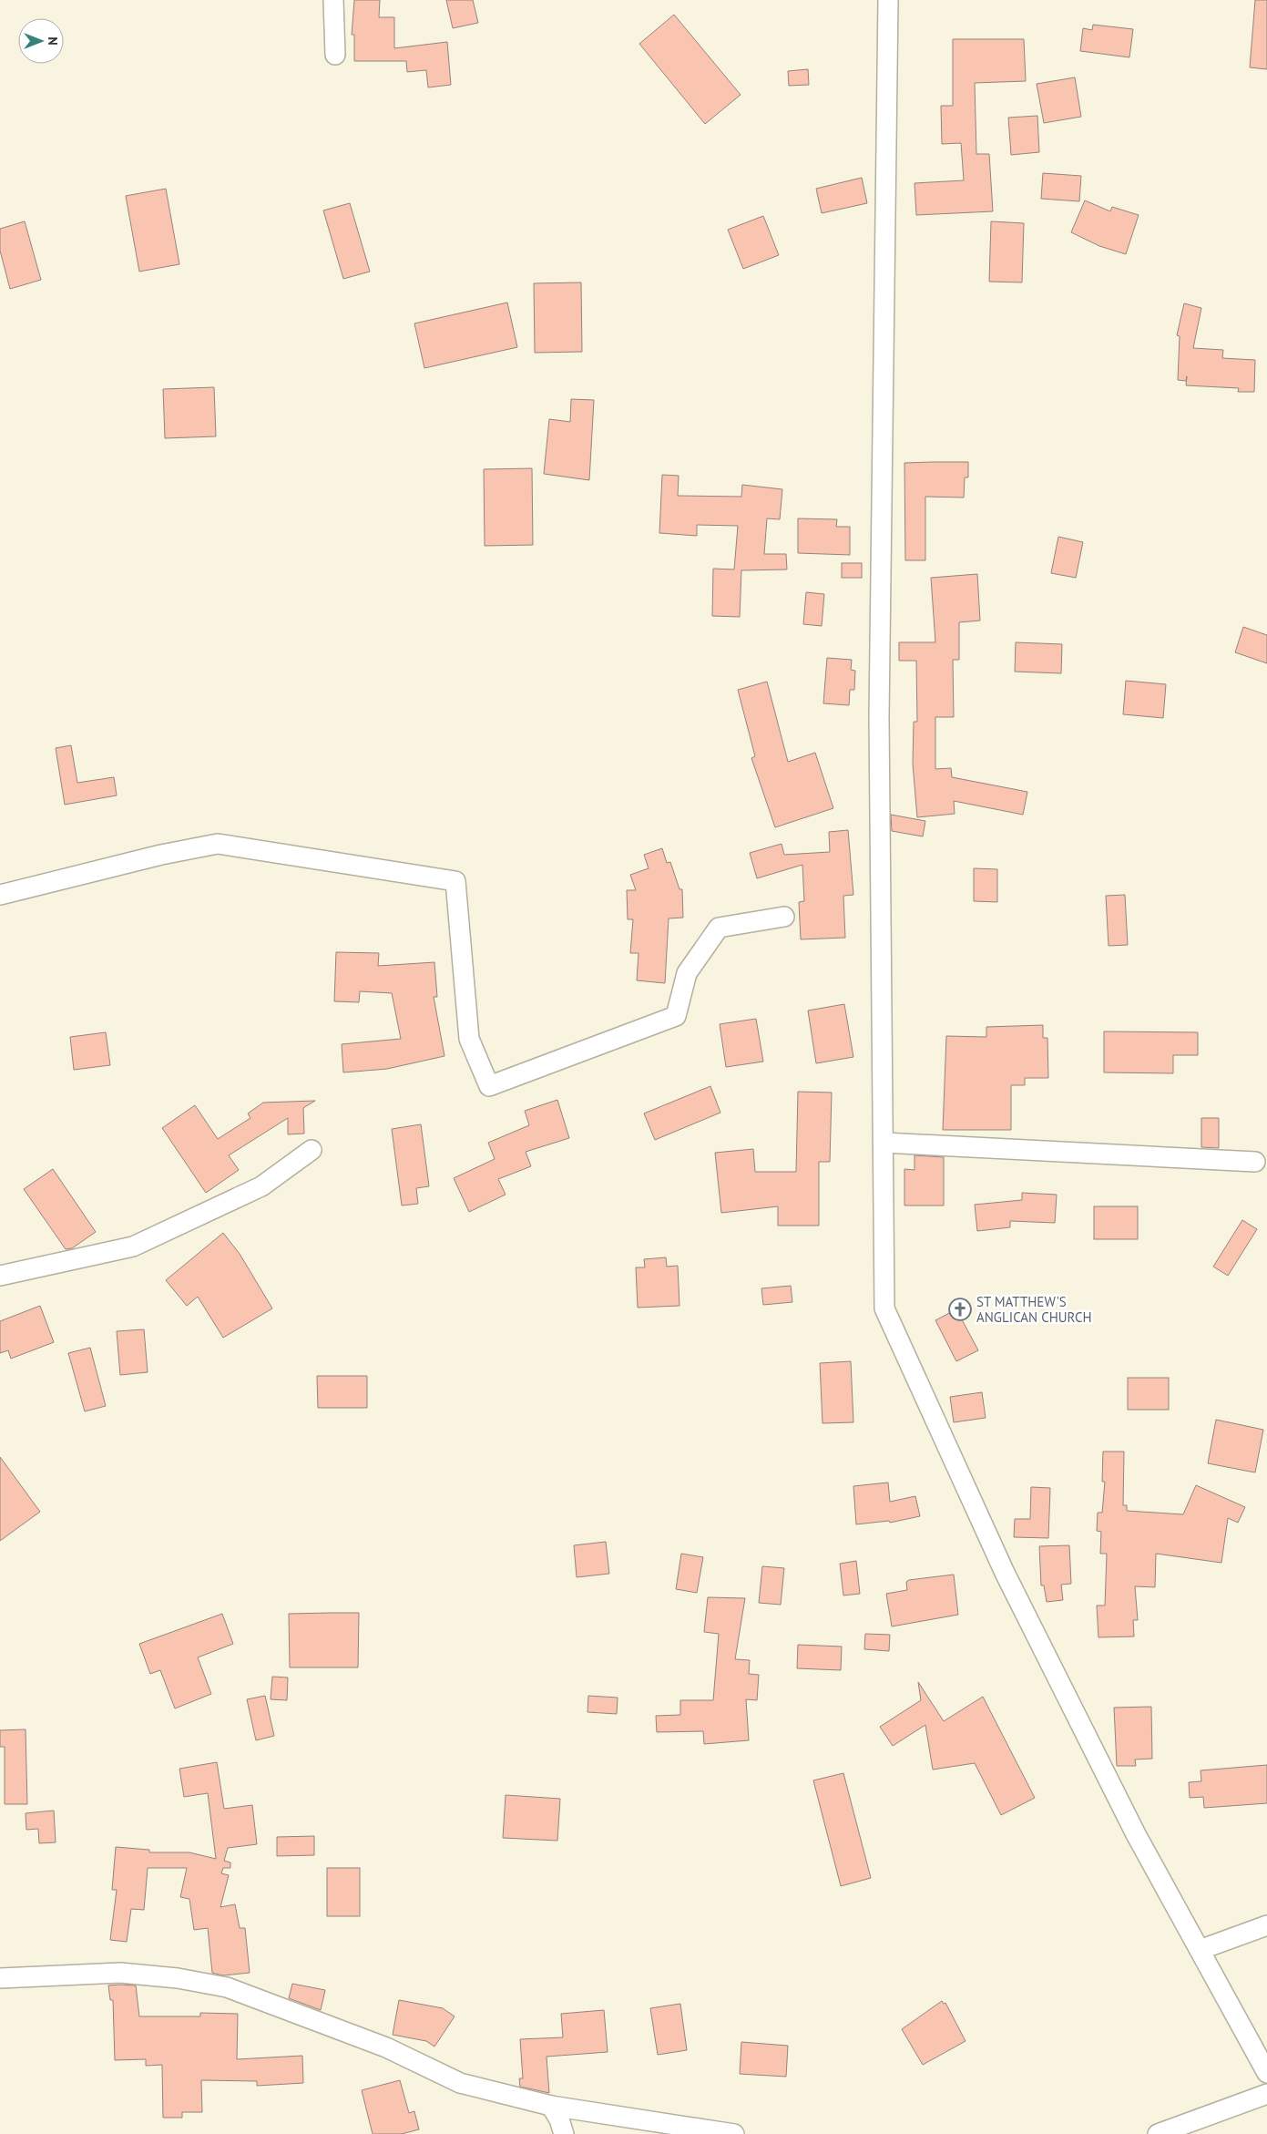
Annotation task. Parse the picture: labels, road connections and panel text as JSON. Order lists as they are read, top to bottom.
{
  "places": {
    "church": ["ST MATTHEW'S ANGLICAN CHURCH"]
  },
  "north": "right"
}
